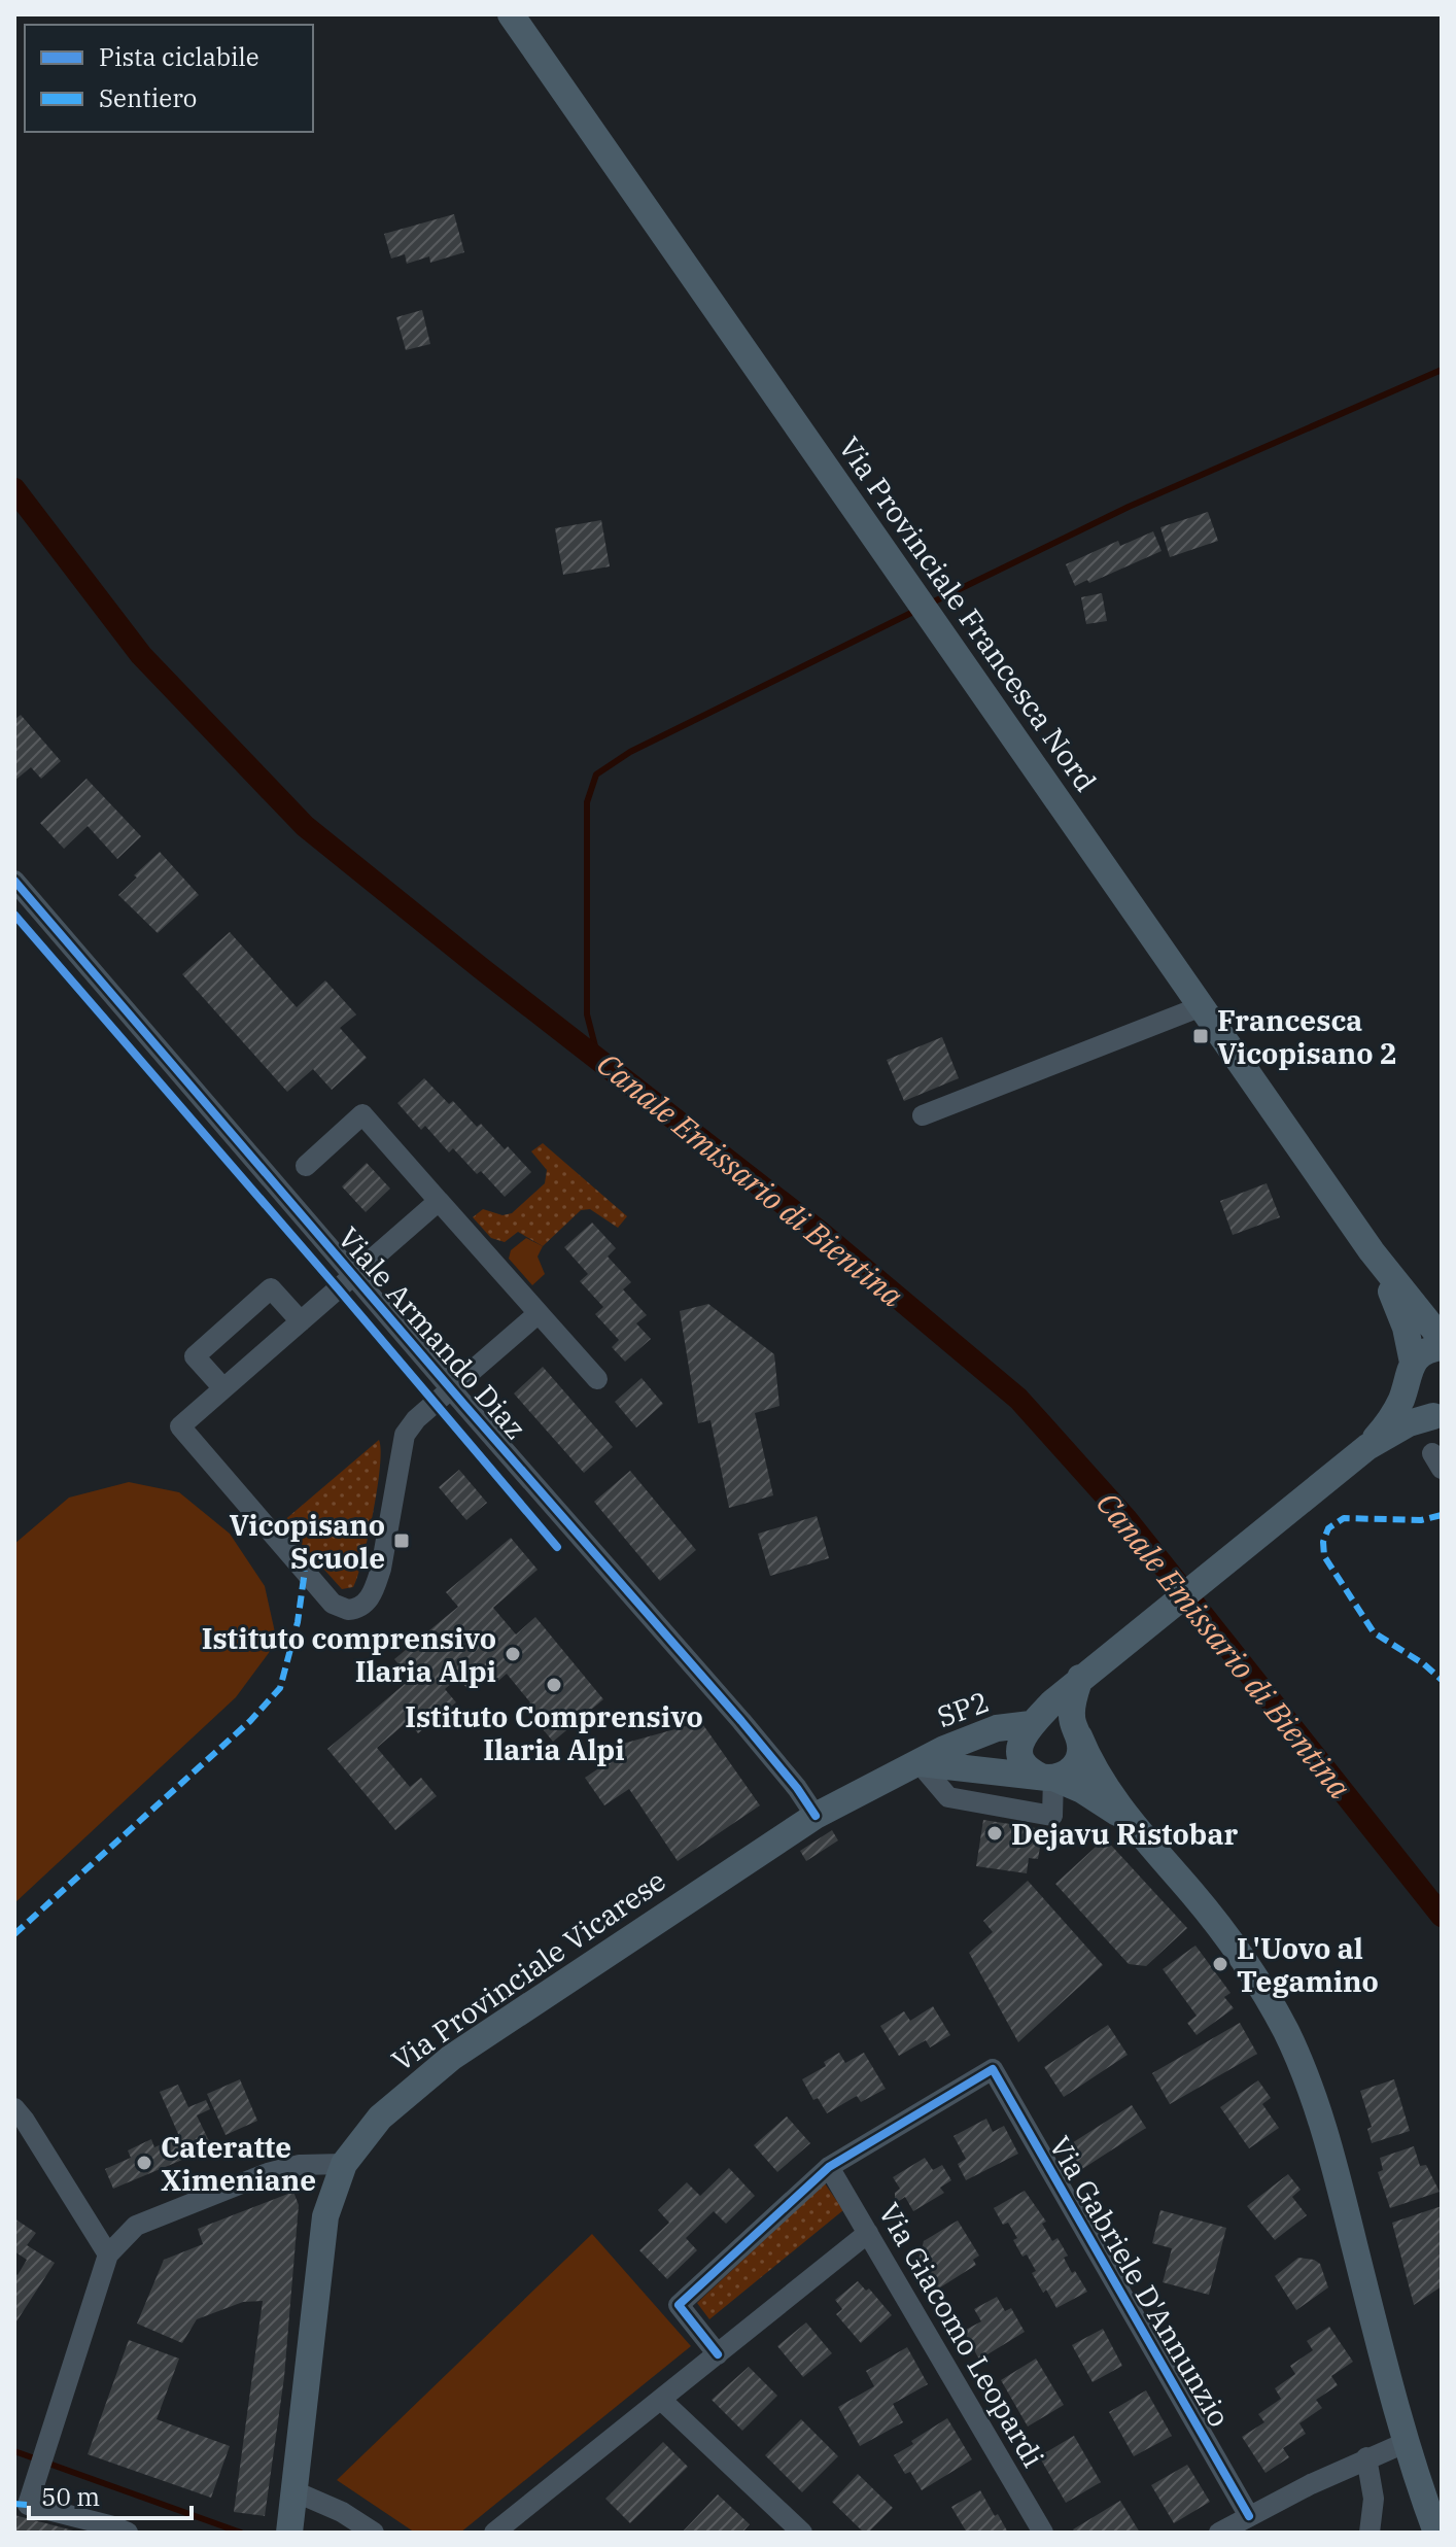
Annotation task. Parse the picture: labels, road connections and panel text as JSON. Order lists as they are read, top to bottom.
{
  "streets": {
    "main road": ["Via Provinciale Francesca Nord", "SP2", "Via Provinciale Vicarese"],
    "street": ["Viale Armando Diaz", "Via Gabriele D'Annunzio", "Via Giacomo Leopardi"]
  },
  "crossings": [
    ["Viale Armando Diaz", "Via Provinciale Vicarese"],
    ["SP2", "Via Provinciale Vicarese"],
    ["Via Gabriele D'Annunzio", "Via Giacomo Leopardi"]
  ],
  "water": ["Canale Emissario di Bientina"],
  "places": {
    "transit": ["Francesca Vicopisano 2", "Vicopisano Scuole"],
    "other": [
      "Istituto comprensivo Ilaria Alpi",
      "Istituto Comprensivo Ilaria Alpi",
      "Dejavu Ristobar",
      "L'Uovo al Tegamino",
      "Cateratte Ximeniane"
    ]
  },
  "legend": ["Pista ciclabile", "Sentiero"],
  "scale_bar": "50 m"
}
